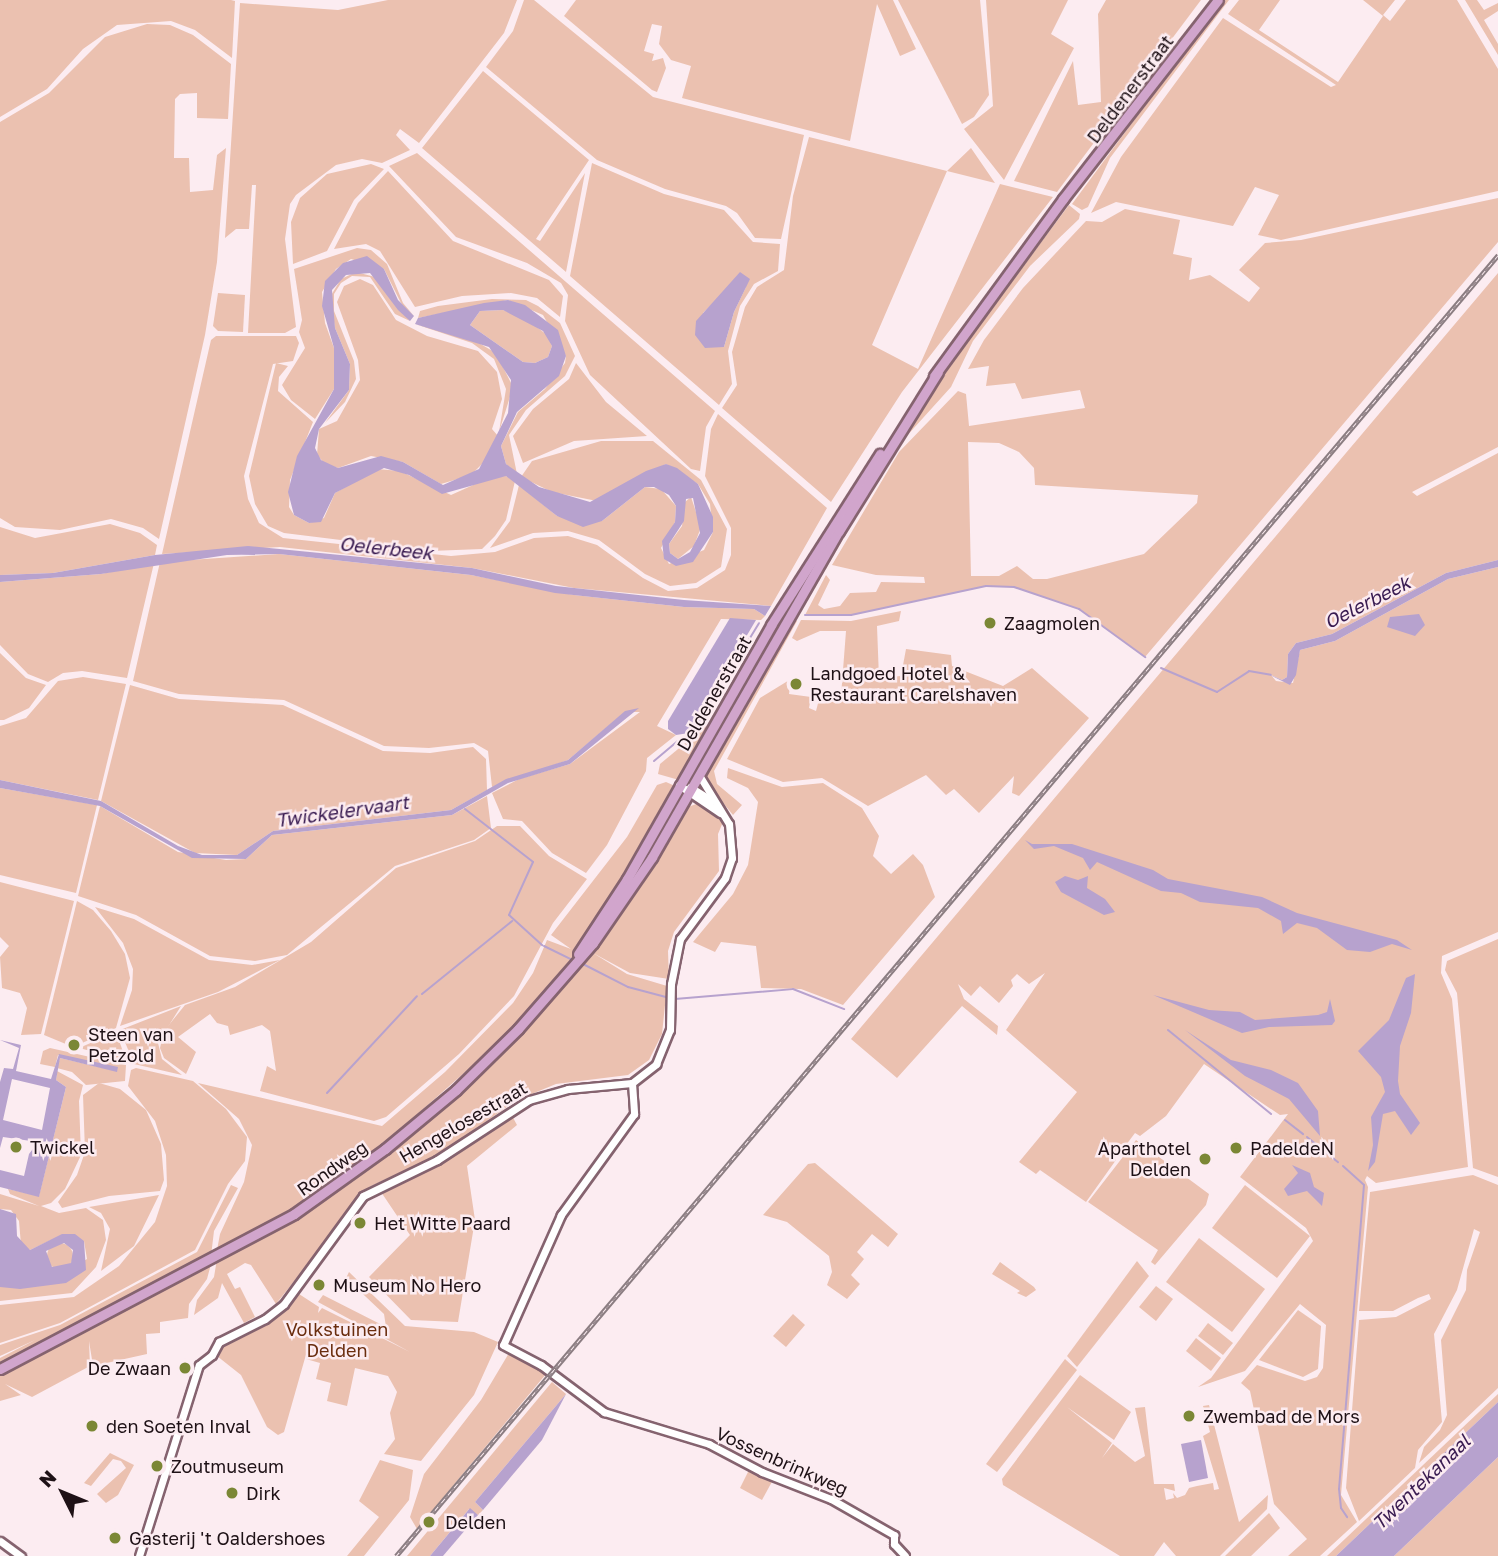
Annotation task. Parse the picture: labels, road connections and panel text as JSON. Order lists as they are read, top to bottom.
{
  "streets": {
    "main road": ["Deldenerstraat", "Rondweg"],
    "street": ["Hengelosestraat", "Vossenbrinkweg"]
  },
  "crossings": [
    ["Deldenerstraat", "Rondweg"],
    ["Hengelosestraat", "Vossenbrinkweg"]
  ],
  "water": ["Oelerbeek", "Twickelervaart", "Twentekanaal"],
  "parks": ["Volkstuinen Delden"],
  "places": [
    "Zaagmolen",
    "Landgoed Hotel & Restaurant Carelshaven",
    "Steen van Petzold",
    "Twickel",
    "PadeldeN",
    "Aparthotel Delden",
    "Het Witte Paard",
    "Museum No Hero",
    "De Zwaan",
    "Zwembad de Mors",
    "den Soeten Inval",
    "Zoutmuseum",
    "Dirk",
    "Delden",
    "Gasterij 't Oaldershoes"
  ],
  "north": "top left"
}
